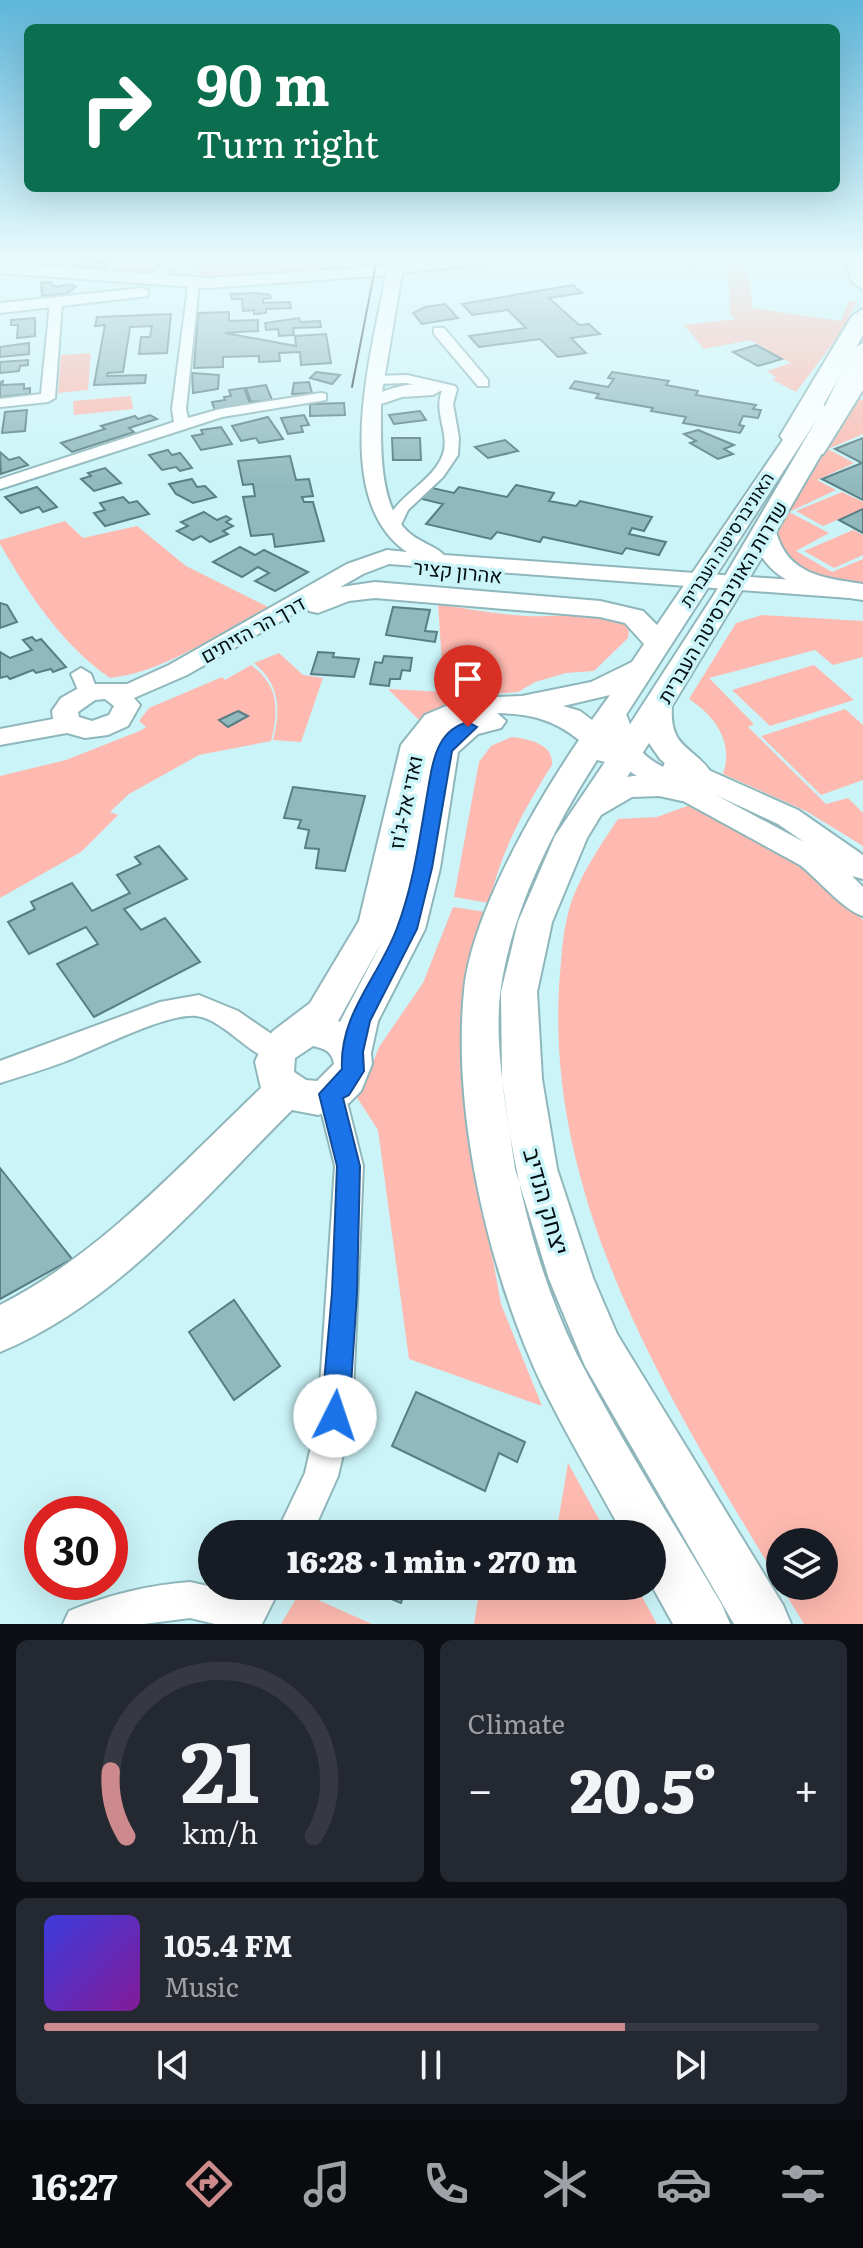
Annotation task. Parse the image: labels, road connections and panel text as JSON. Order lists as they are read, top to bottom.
{
  "streets": {
    "main road": [
      "האוניברסיטה העברית",
      "שדרות האוניברסיטה העברית",
      "ואדי אל-ג'וז",
      "יצחק הנדיב"
    ],
    "street": ["אהרון קציר", "דרך הר הזיתים"]
  },
  "crossings": [
    ["האוניברסיטה העברית", "אהרון קציר"],
    ["האוניברסיטה העברית", "שדרות האוניברסיטה העברית"],
    ["האוניברסיטה העברית", "ואדי אל-ג'וז"],
    ["האוניברסיטה העברית", "יצחק הנדיב"],
    ["אהרון קציר", "שדרות האוניברסיטה העברית"],
    ["אהרון קציר", "דרך הר הזיתים"],
    ["שדרות האוניברסיטה העברית", "ואדי אל-ג'וז"],
    ["שדרות האוניברסיטה העברית", "יצחק הנדיב"],
    ["ואדי אל-ג'וז", "יצחק הנדיב"]
  ],
  "page": {
    "turn": ["90 m", "Turn right"],
    "limit": "30",
    "trip": "16:28 · 1 min · 270 m",
    "tile": "Climate",
    "heat": ["−", "20.5°", "+"],
    "song": ["105.4 FM", "Music"],
    "tabs": "16:27",
    "gauge": ["21", "km/h"]
  }
}
